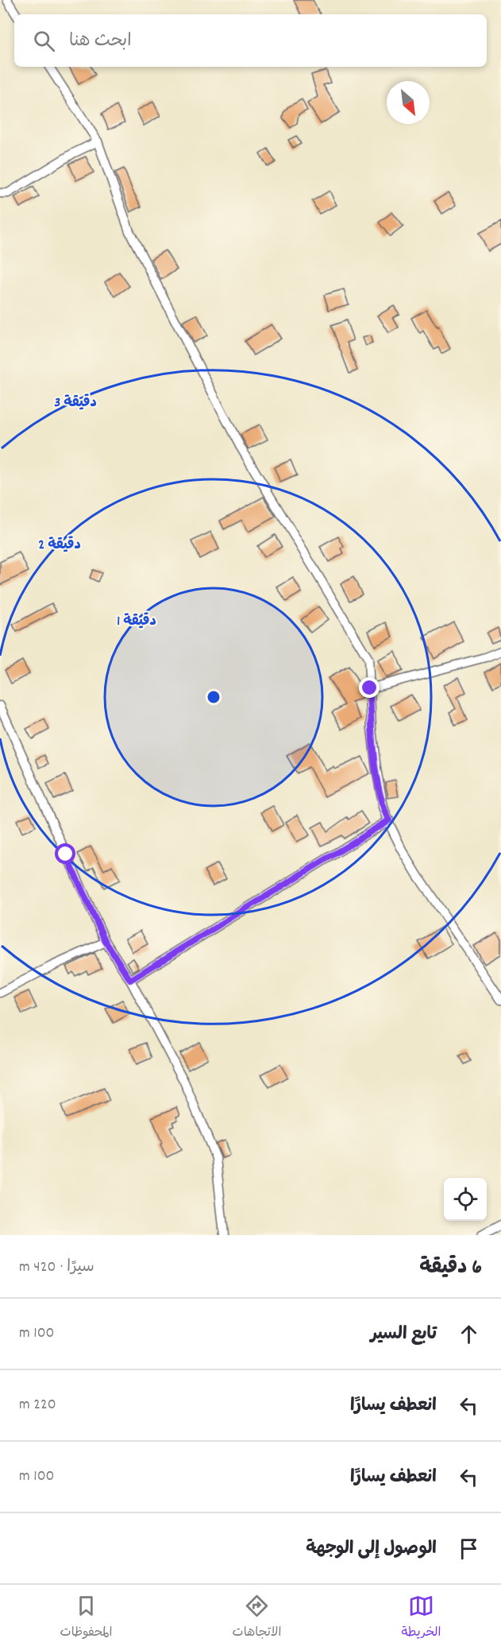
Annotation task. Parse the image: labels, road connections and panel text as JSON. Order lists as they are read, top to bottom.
{
  "north": "bottom right",
  "page": {
    "search": "ابحث هنا",
    "heading": ["6 دقيقة", "سيرًا · 420 m"],
    "list": [
      ["تابع السير", "100 m"],
      ["انعطف يسارًا", "220 m"],
      ["انعطف يسارًا", "100 m"],
      "الوصول إلى الوجهة"
    ],
    "nav": ["الخريطة", "الاتجاهات", "المحفوظات"]
  },
  "rings": ["3 دقيقة", "2 دقيقة", "1 دقيقة"]
}
